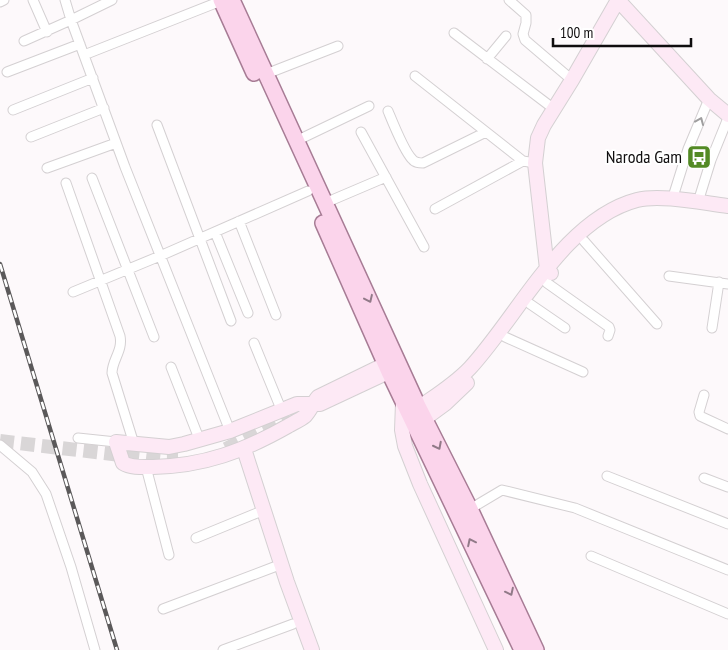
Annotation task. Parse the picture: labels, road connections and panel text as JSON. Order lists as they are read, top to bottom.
{
  "places": {
    "bus stop": ["Naroda Gam"]
  },
  "scale_bar": "100 m"
}
